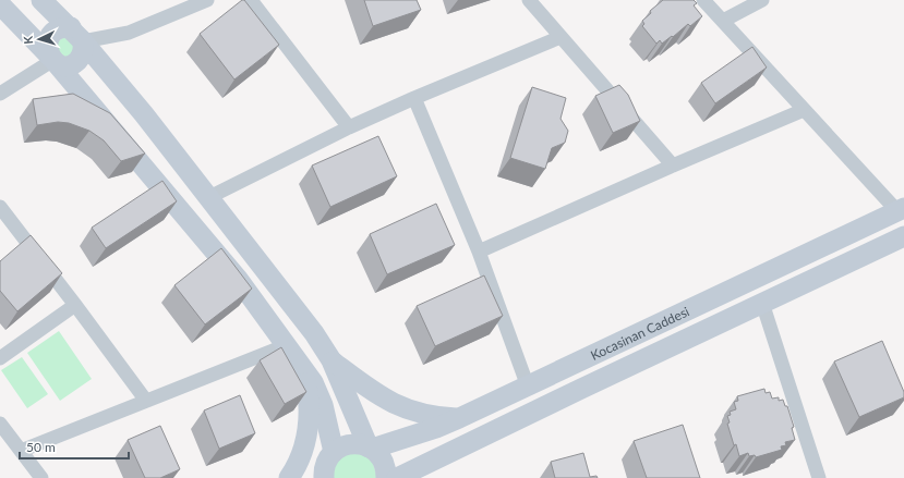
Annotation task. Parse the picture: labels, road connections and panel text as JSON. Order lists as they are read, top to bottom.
{
  "streets": {
    "main road": ["Kocasinan Caddesi"]
  },
  "scale_bar": "50 m",
  "north": "left"
}
